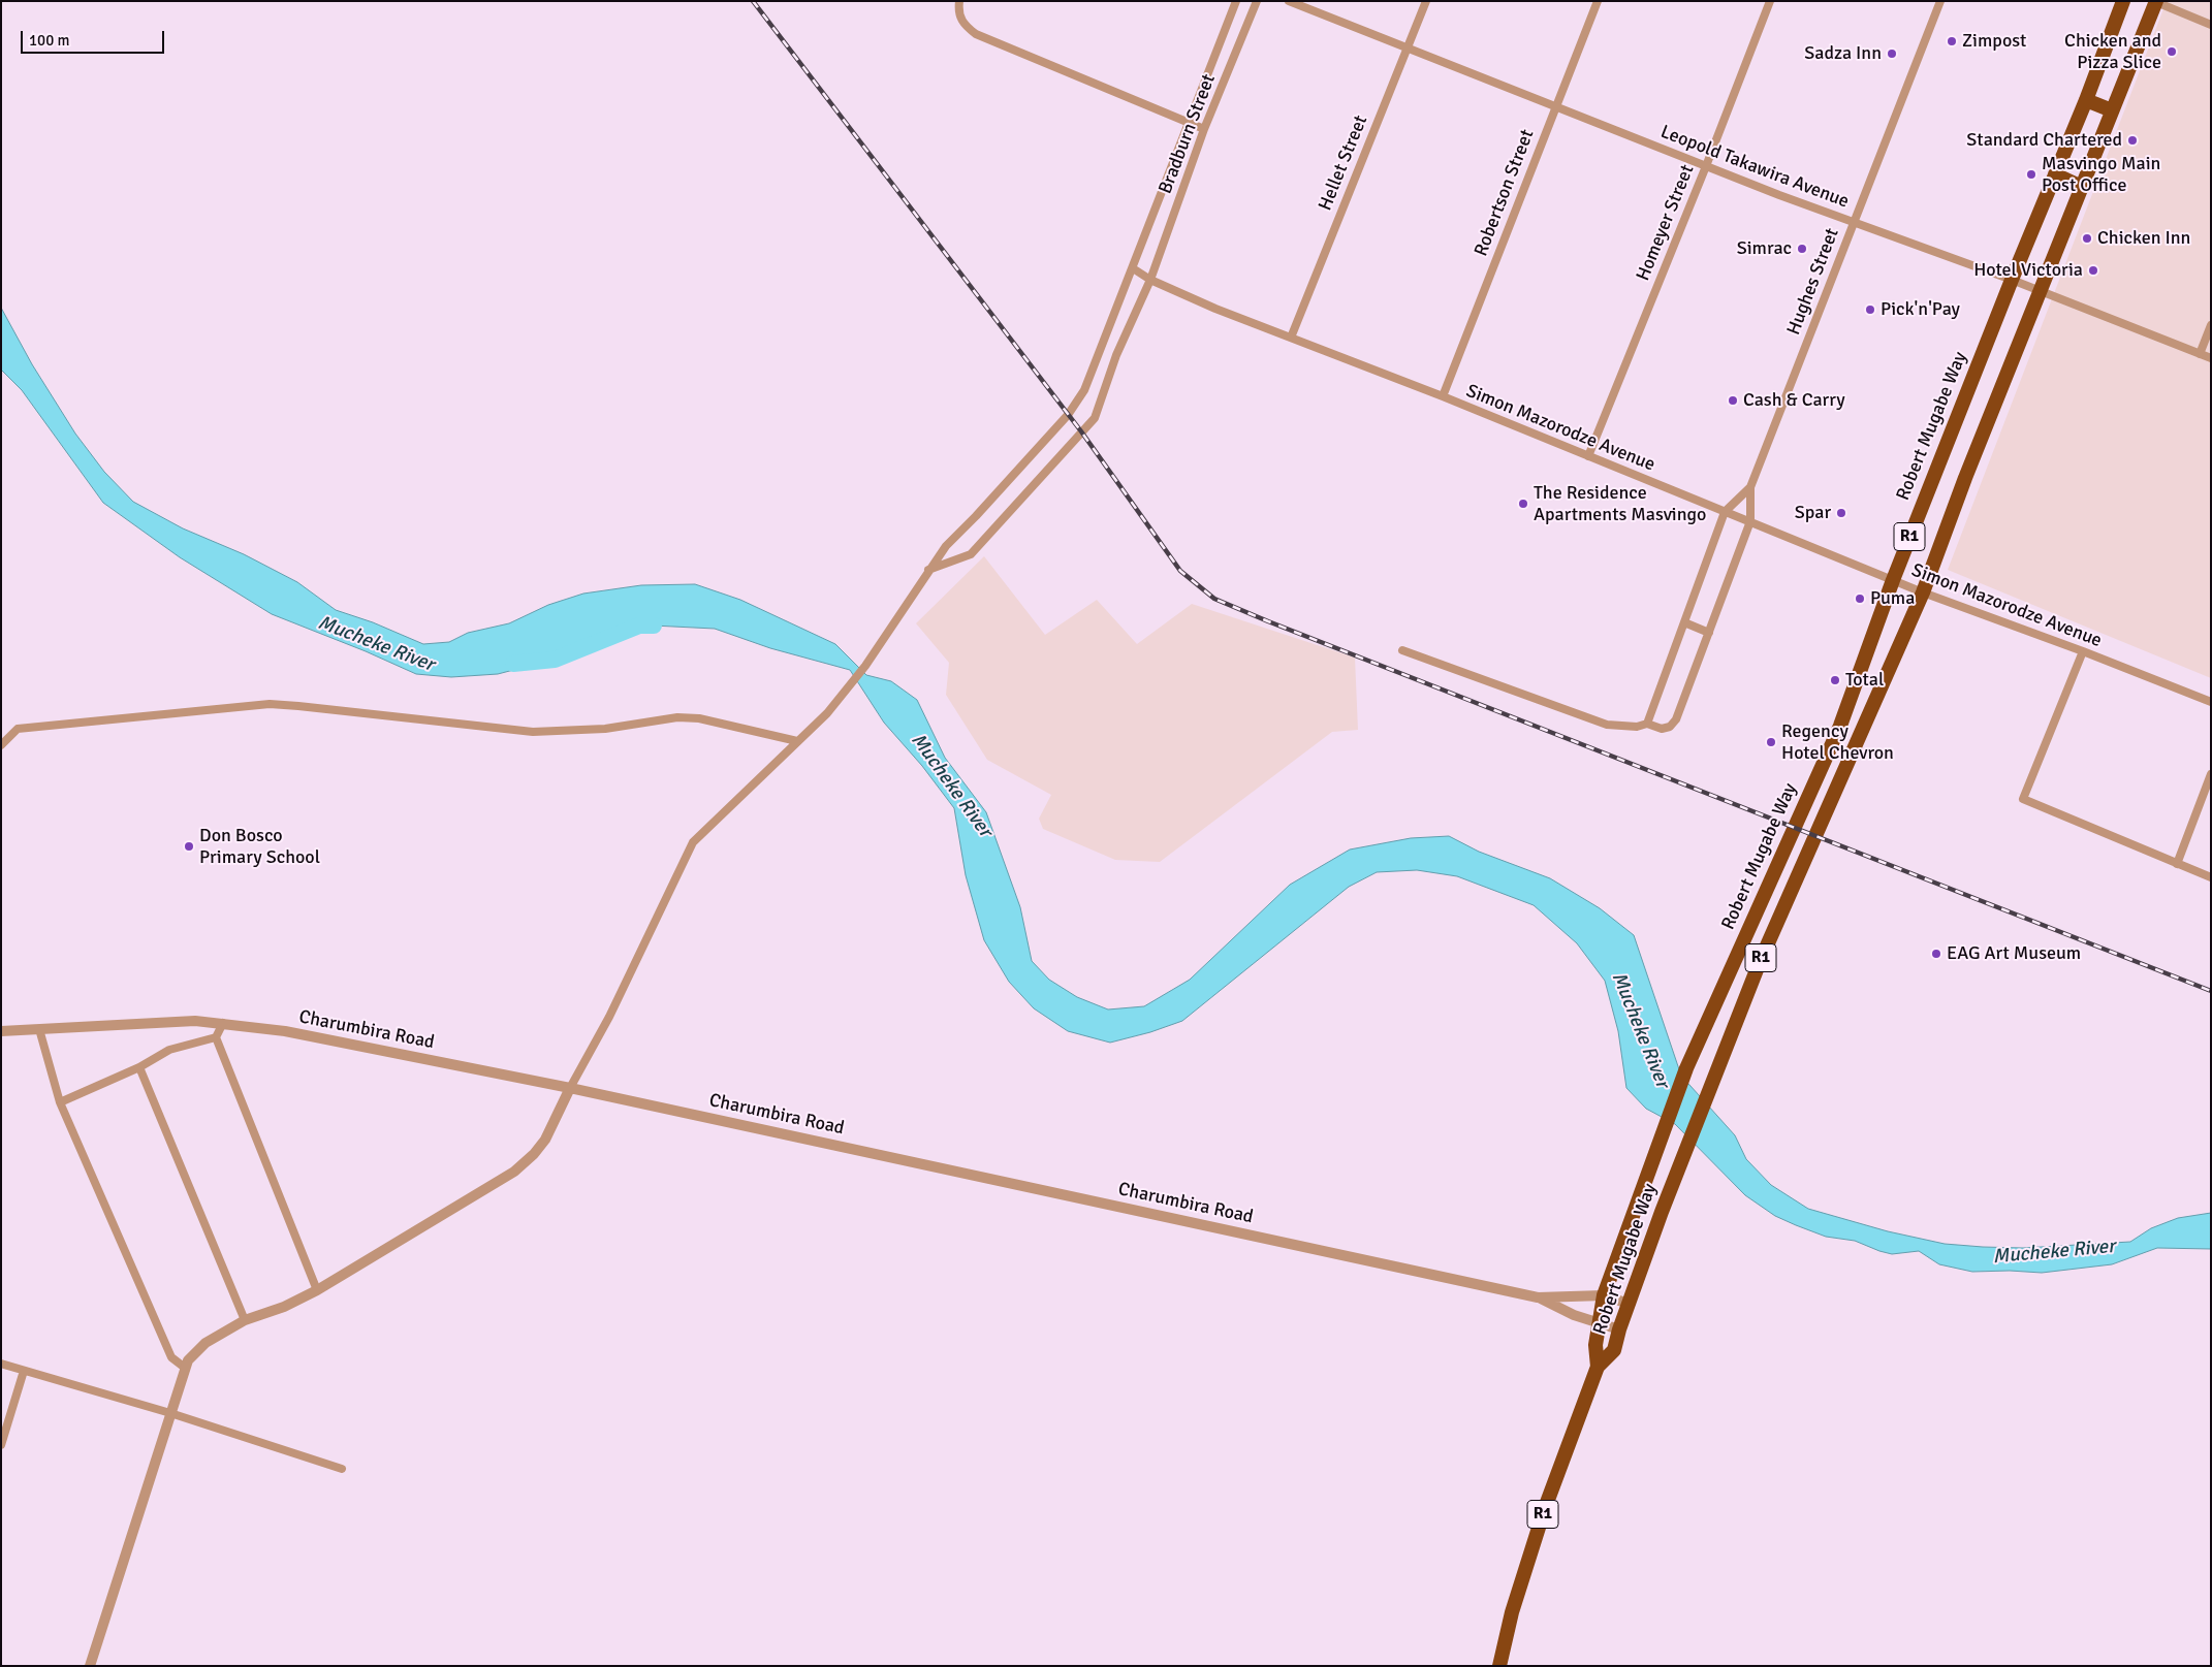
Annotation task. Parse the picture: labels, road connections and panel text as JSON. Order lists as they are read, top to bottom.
{
  "streets": {
    "highway": ["Robert Mugabe Way", "R1"],
    "street": [
      "Bradburn Street",
      "Hellet Street",
      "Leopold Takawira Avenue",
      "Robertson Street",
      "Homeyer Street",
      "Hughes Street",
      "Simon Mazorodze Avenue",
      "Charumbira Road"
    ]
  },
  "crossings": [
    ["Bradburn Street", "Simon Mazorodze Avenue"],
    ["Bradburn Street", "Charumbira Road"],
    ["Hellet Street", "Leopold Takawira Avenue"],
    ["Hellet Street", "Simon Mazorodze Avenue"],
    ["Leopold Takawira Avenue", "Robertson Street"],
    ["Leopold Takawira Avenue", "Homeyer Street"],
    ["Leopold Takawira Avenue", "Hughes Street"],
    ["Leopold Takawira Avenue", "Robert Mugabe Way"],
    ["Robertson Street", "Simon Mazorodze Avenue"],
    ["Homeyer Street", "Simon Mazorodze Avenue"],
    ["Robert Mugabe Way", "Simon Mazorodze Avenue"],
    ["Robert Mugabe Way", "R1"],
    ["Robert Mugabe Way", "Charumbira Road"]
  ],
  "water": ["Mucheke River"],
  "places": [
    "Zimpost",
    "Chicken and Pizza Slice",
    "Sadza Inn",
    "Standard Chartered",
    "Masvingo Main Post Office",
    "Chicken Inn",
    "Simrac",
    "Hotel Victoria",
    "Pick'n'Pay",
    "Cash & Carry",
    "The Residence Apartments Masvingo",
    "Spar",
    "Puma",
    "Total",
    "Regency Hotel Chevron",
    "Don Bosco Primary School",
    "EAG Art Museum"
  ],
  "scale_bar": "100 m"
}
